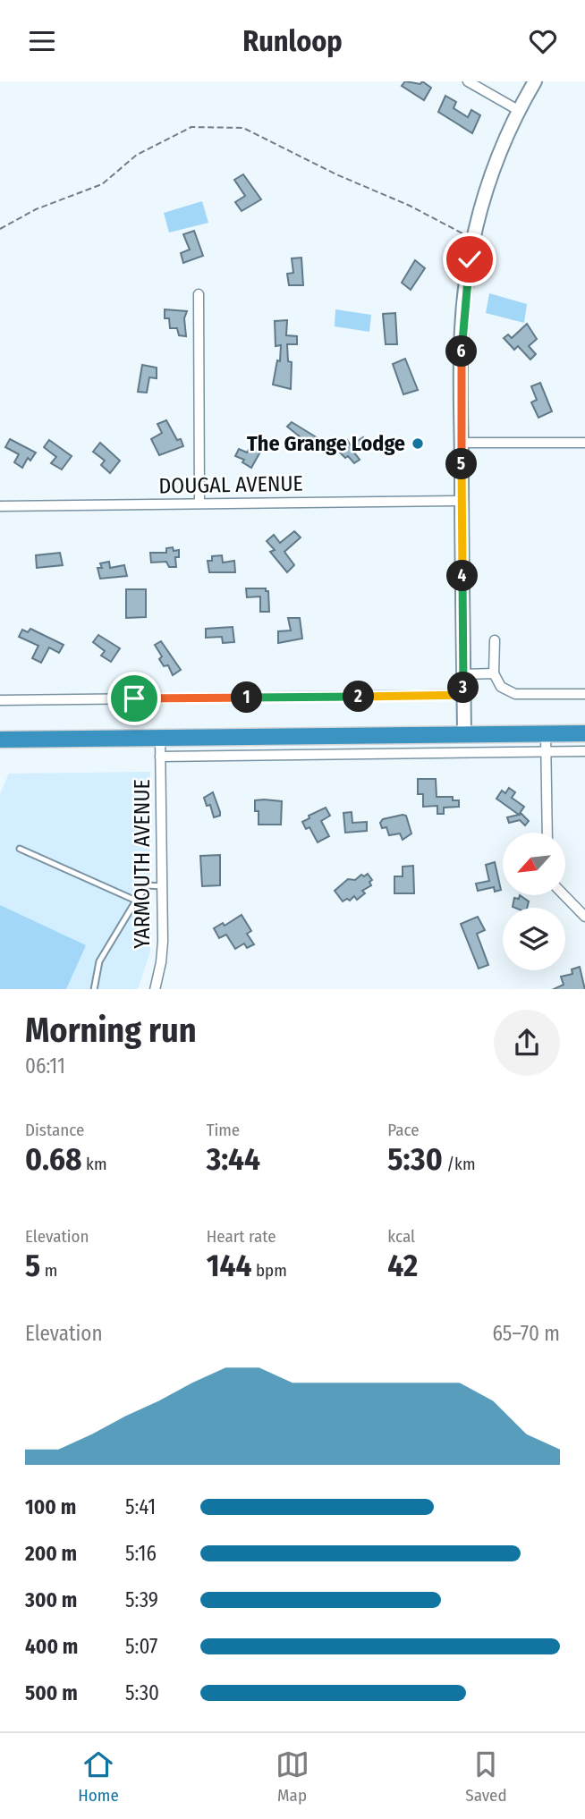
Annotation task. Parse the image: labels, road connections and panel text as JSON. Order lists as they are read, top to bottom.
{
  "streets": {
    "street": ["DOUGAL AVENUE", "YARMOUTH AVENUE"]
  },
  "places": ["The Grange Lodge"],
  "north": "bottom left",
  "page": {
    "header": "Runloop",
    "pins": [
      "6",
      "5",
      "4",
      "3",
      "2",
      "1"
    ],
    "heading": ["Morning run", "06:11"],
    "stats": [
      ["Distance", "0.68 km"],
      ["Time", "3:44"],
      ["Pace", "5:30 /km"],
      ["Elevation", "5 m"],
      ["Heart rate", "144 bpm"],
      ["kcal", "42"]
    ],
    "chart": ["Elevation", "65–70 m"],
    "list": [
      {
        "name": "100 m",
        "note": "5:41"
      },
      {
        "name": "200 m",
        "note": "5:16"
      },
      {
        "name": "300 m",
        "note": "5:39"
      },
      {
        "name": "400 m",
        "note": "5:07"
      },
      {
        "name": "500 m",
        "note": "5:30"
      }
    ],
    "tabs": ["Home", "Map", "Saved"]
  }
}
